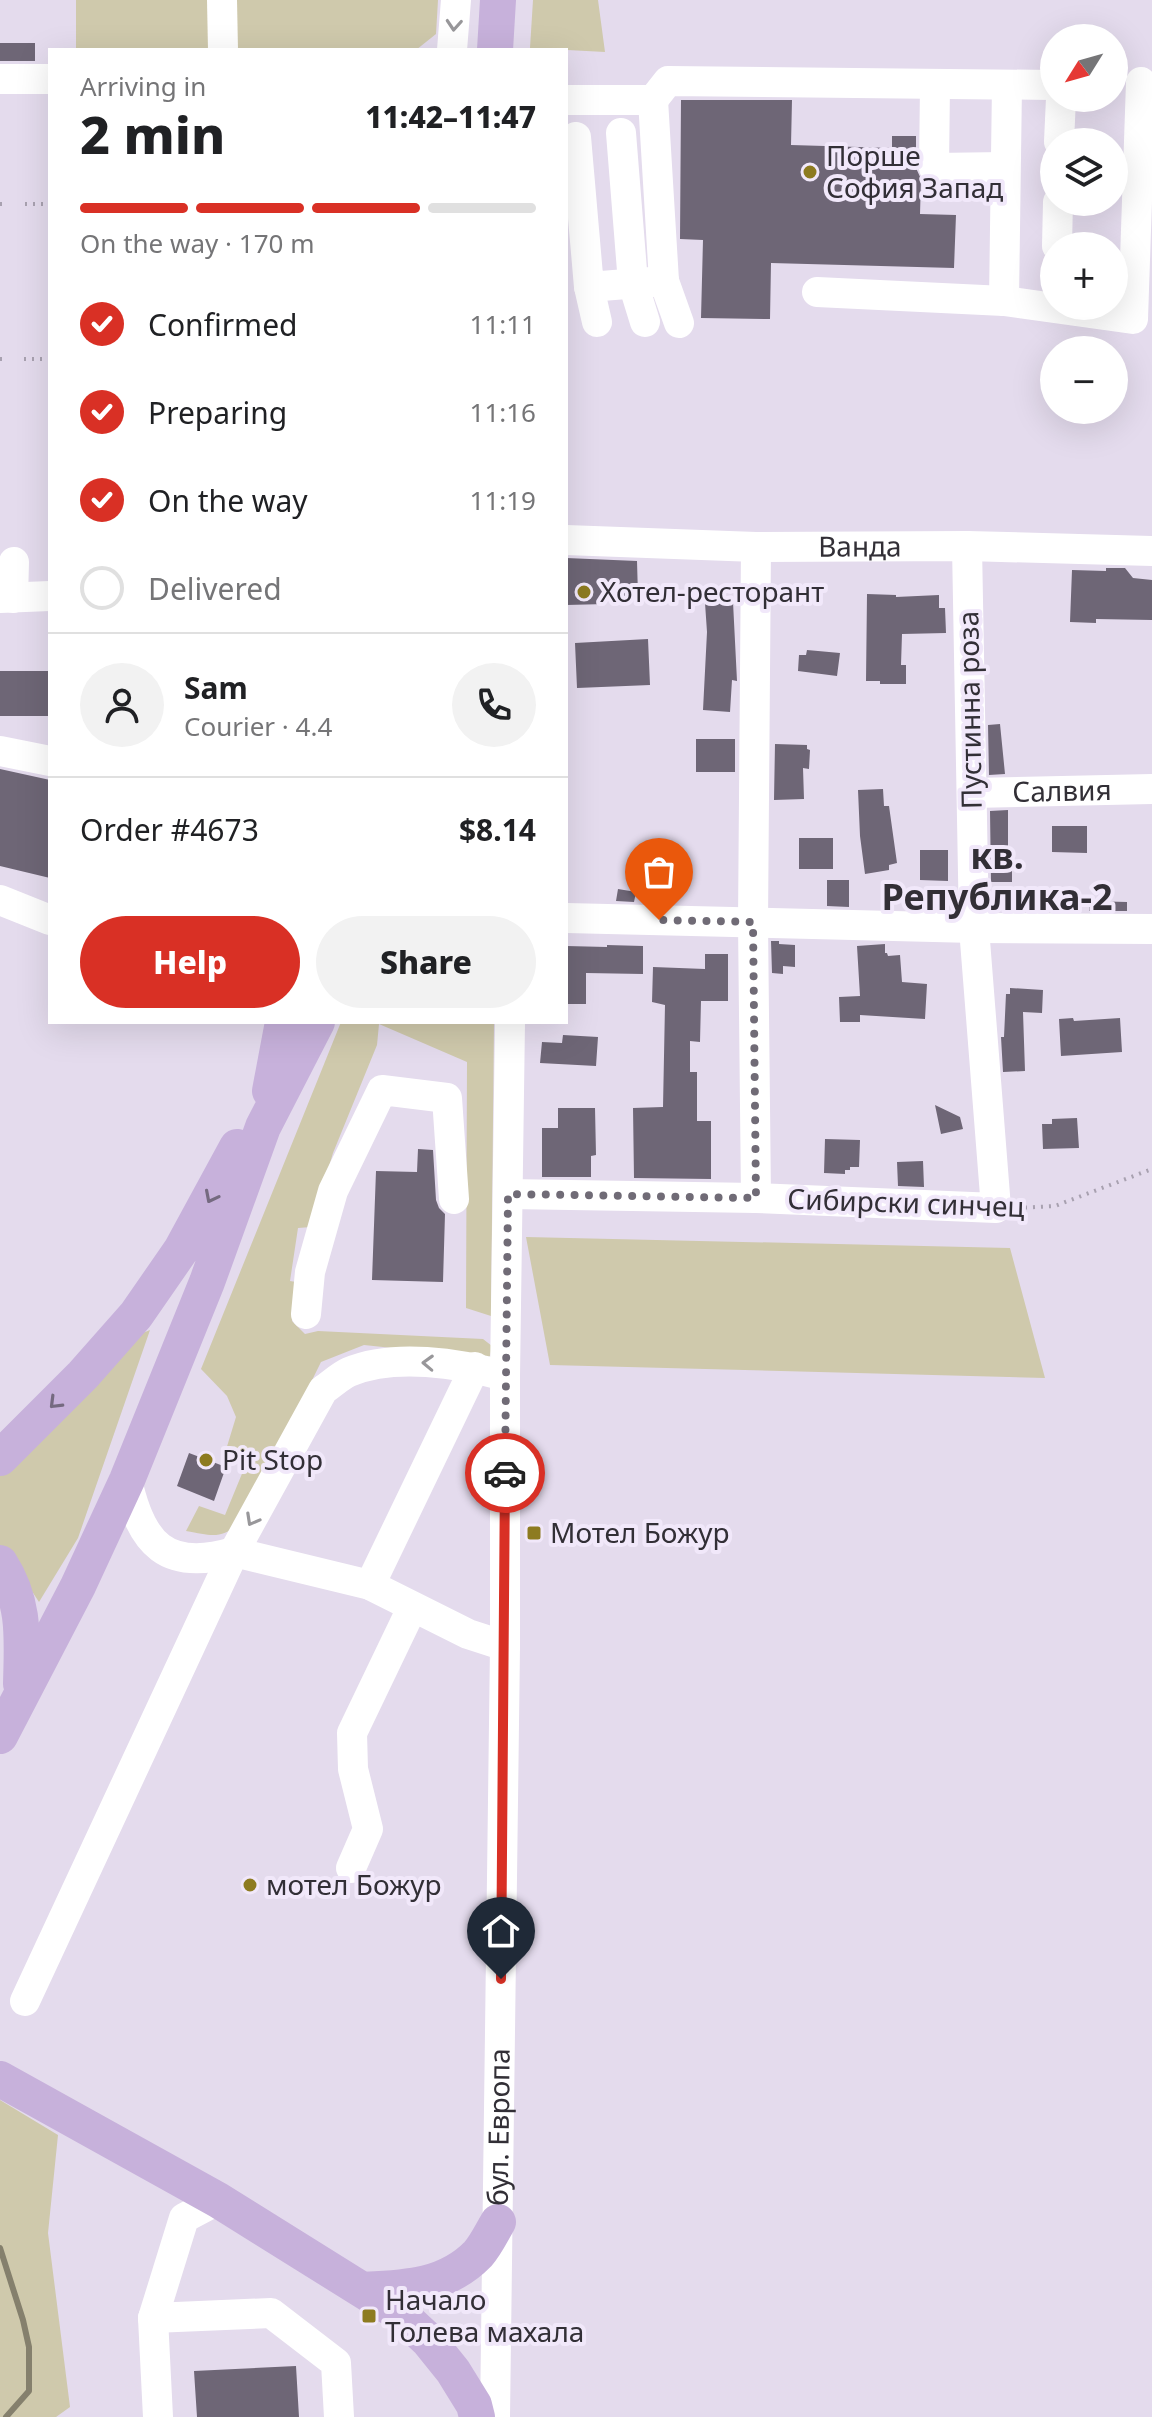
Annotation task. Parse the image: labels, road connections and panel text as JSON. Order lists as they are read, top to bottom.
{
  "streets": {
    "street": [
      "Ванда",
      "Пустинна роза",
      "Салвия",
      "Сибирски синчец",
      "бул. Европа"
    ]
  },
  "crossings": [
    ["Ванда", "Пустинна роза"],
    ["Пустинна роза", "Салвия"],
    ["Пустинна роза", "Сибирски синчец"],
    ["Сибирски синчец", "бул. Европа"]
  ],
  "districts": ["кв. Република-2"],
  "places": {
    "other": [
      "Порше София Запад",
      "Хотел-ресторант",
      "Pit Stop",
      "мотел Божур"
    ],
    "transit": ["Мотел Божур", "Начало Толева махала"]
  },
  "north": "bottom left",
  "page": {
    "map_buttons": ["+", "−"],
    "heading": ["2 min", "Arriving in", "11:42–11:47"],
    "panel": [
      "Sam",
      "Courier · 4.4",
      "Order #4673",
      "$8.14"
    ],
    "bar": "On the way · 170 m",
    "list": [
      ["Confirmed", "11:11"],
      ["Preparing", "11:16"],
      ["On the way", "11:19"],
      "Delivered"
    ],
    "buttons": ["Help", "Share"]
  }
}
